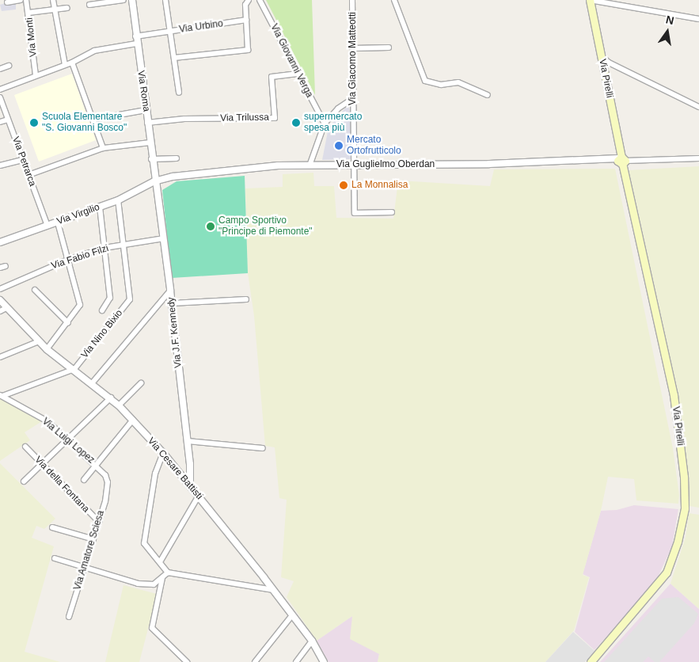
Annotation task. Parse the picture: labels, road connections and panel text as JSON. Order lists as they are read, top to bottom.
{
  "streets": {
    "main road": ["Via Pirelli"],
    "street": [
      "Via Urbino",
      "Via Monti",
      "Via Giacomo Matteotti",
      "Via Giovanni Verga",
      "Via Roma",
      "Via Trilussa",
      "Via Petrarca",
      "Via Guglielmo Oberdan",
      "Via Virgilio",
      "Via Fabio Filzi",
      "Via J.F. Kennedy",
      "Via Nino Bixio",
      "Via Luigi Lopez",
      "Via Cesare Battisti",
      "Via della Fontana",
      "Via Amatore Sciesa"
    ]
  },
  "crossings": [
    ["Via Urbino", "Via Roma"],
    ["Via Giacomo Matteotti", "Via Guglielmo Oberdan"],
    ["Via Giovanni Verga", "Via Trilussa"],
    ["Via Pirelli", "Via Guglielmo Oberdan"],
    ["Via Roma", "Via Trilussa"],
    ["Via Roma", "Via Guglielmo Oberdan"],
    ["Via Roma", "Via Virgilio"],
    ["Via Roma", "Via J.F. Kennedy"],
    ["Via Petrarca", "Via Virgilio"],
    ["Via Guglielmo Oberdan", "Via Virgilio"],
    ["Via Guglielmo Oberdan", "Via J.F. Kennedy"],
    ["Via Virgilio", "Via J.F. Kennedy"],
    ["Via Fabio Filzi", "Via J.F. Kennedy"],
    ["Via Fabio Filzi", "Via Nino Bixio"],
    ["Via J.F. Kennedy", "Via Cesare Battisti"],
    ["Via Nino Bixio", "Via Cesare Battisti"],
    ["Via Luigi Lopez", "Via Amatore Sciesa"],
    ["Via della Fontana", "Via Amatore Sciesa"]
  ],
  "places": [
    "Scuola Elementare \"S. Giovanni Bosco\"",
    "supermercato spesa più",
    "Mercato Ortofrutticolo",
    "La Monnalisa",
    "Campo Sportivo \"Principe di Piemonte\""
  ],
  "north": "top"
}
